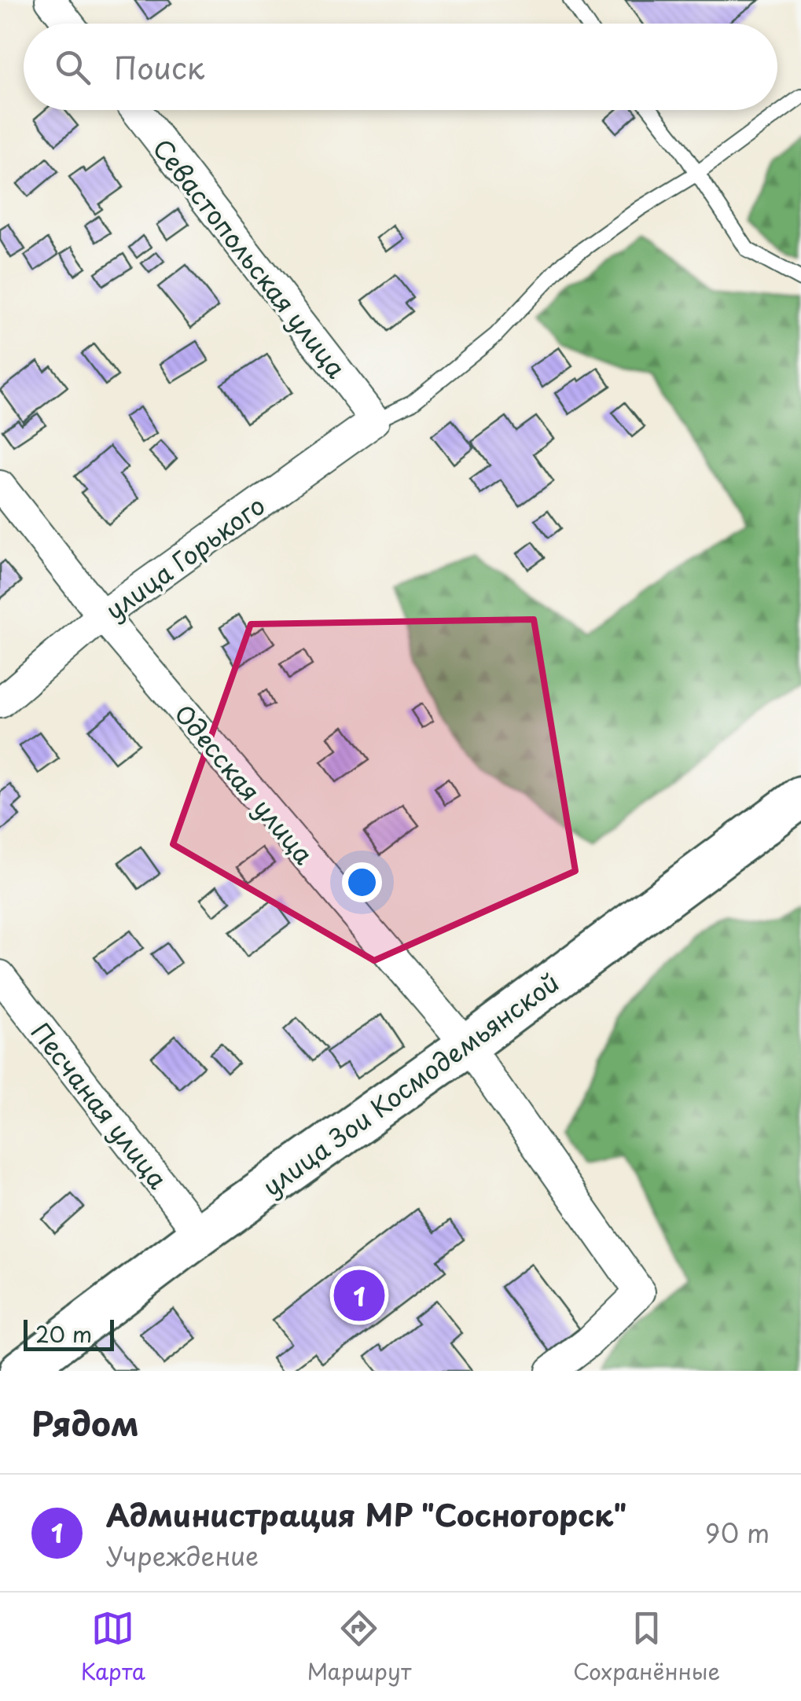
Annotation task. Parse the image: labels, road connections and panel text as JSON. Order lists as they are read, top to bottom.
{
  "streets": {
    "street": [
      "Севастопольская улица",
      "улица Горького",
      "Одесская улица",
      "улица Зои Космодемьянской",
      "Песчаная улица"
    ]
  },
  "crossings": [
    ["Севастопольская улица", "улица Горького"],
    ["улица Горького", "Одесская улица"],
    ["Одесская улица", "улица Зои Космодемьянской"],
    ["улица Зои Космодемьянской", "Песчаная улица"]
  ],
  "scale_bar": "20 m",
  "page": {
    "search": "Поиск",
    "pins": "1",
    "scale": "20 m",
    "heading": "Рядом",
    "list": [
      {
        "mark": "1",
        "name": "Администрация МР \"Сосногорск\"",
        "note": "Учреждение",
        "value": "90 m"
      }
    ],
    "nav": ["Карта", "Маршрут", "Сохранённые"]
  }
}
